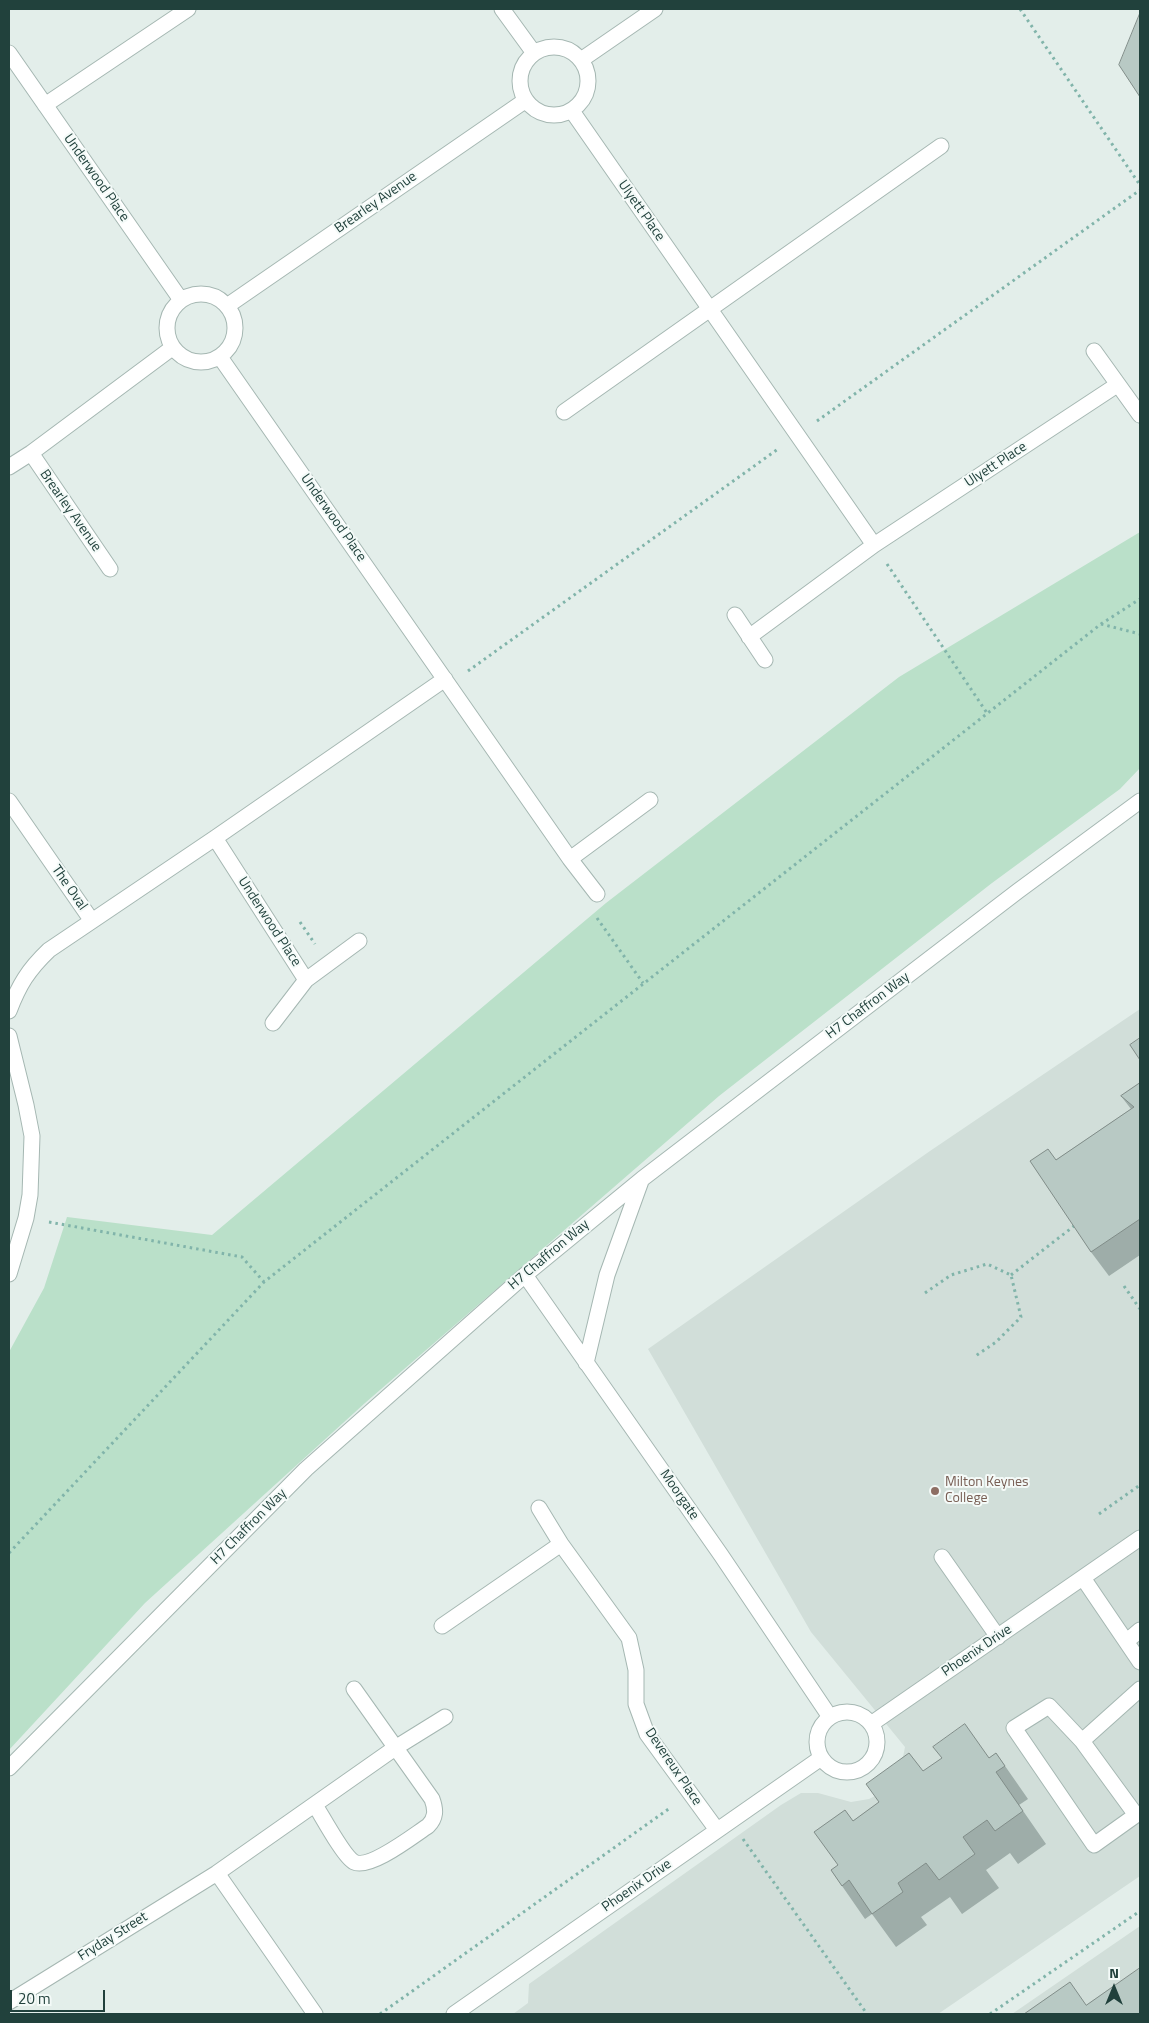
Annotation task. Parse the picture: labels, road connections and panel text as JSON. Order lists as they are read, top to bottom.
{
  "streets": {
    "street": [
      "Underwood Place",
      "Brearley Avenue",
      "Ulyett Place",
      "The Oval",
      "H7 Chaffron Way",
      "Moorgate",
      "Phoenix Drive",
      "Devereux Place",
      "Fryday Street"
    ]
  },
  "crossings": [
    ["Underwood Place", "Brearley Avenue"],
    ["Brearley Avenue", "Ulyett Place"],
    ["H7 Chaffron Way", "Moorgate"],
    ["Moorgate", "Phoenix Drive"],
    ["Phoenix Drive", "Devereux Place"]
  ],
  "places": ["Milton Keynes College"],
  "scale_bar": "20 m",
  "north": "top"
}
